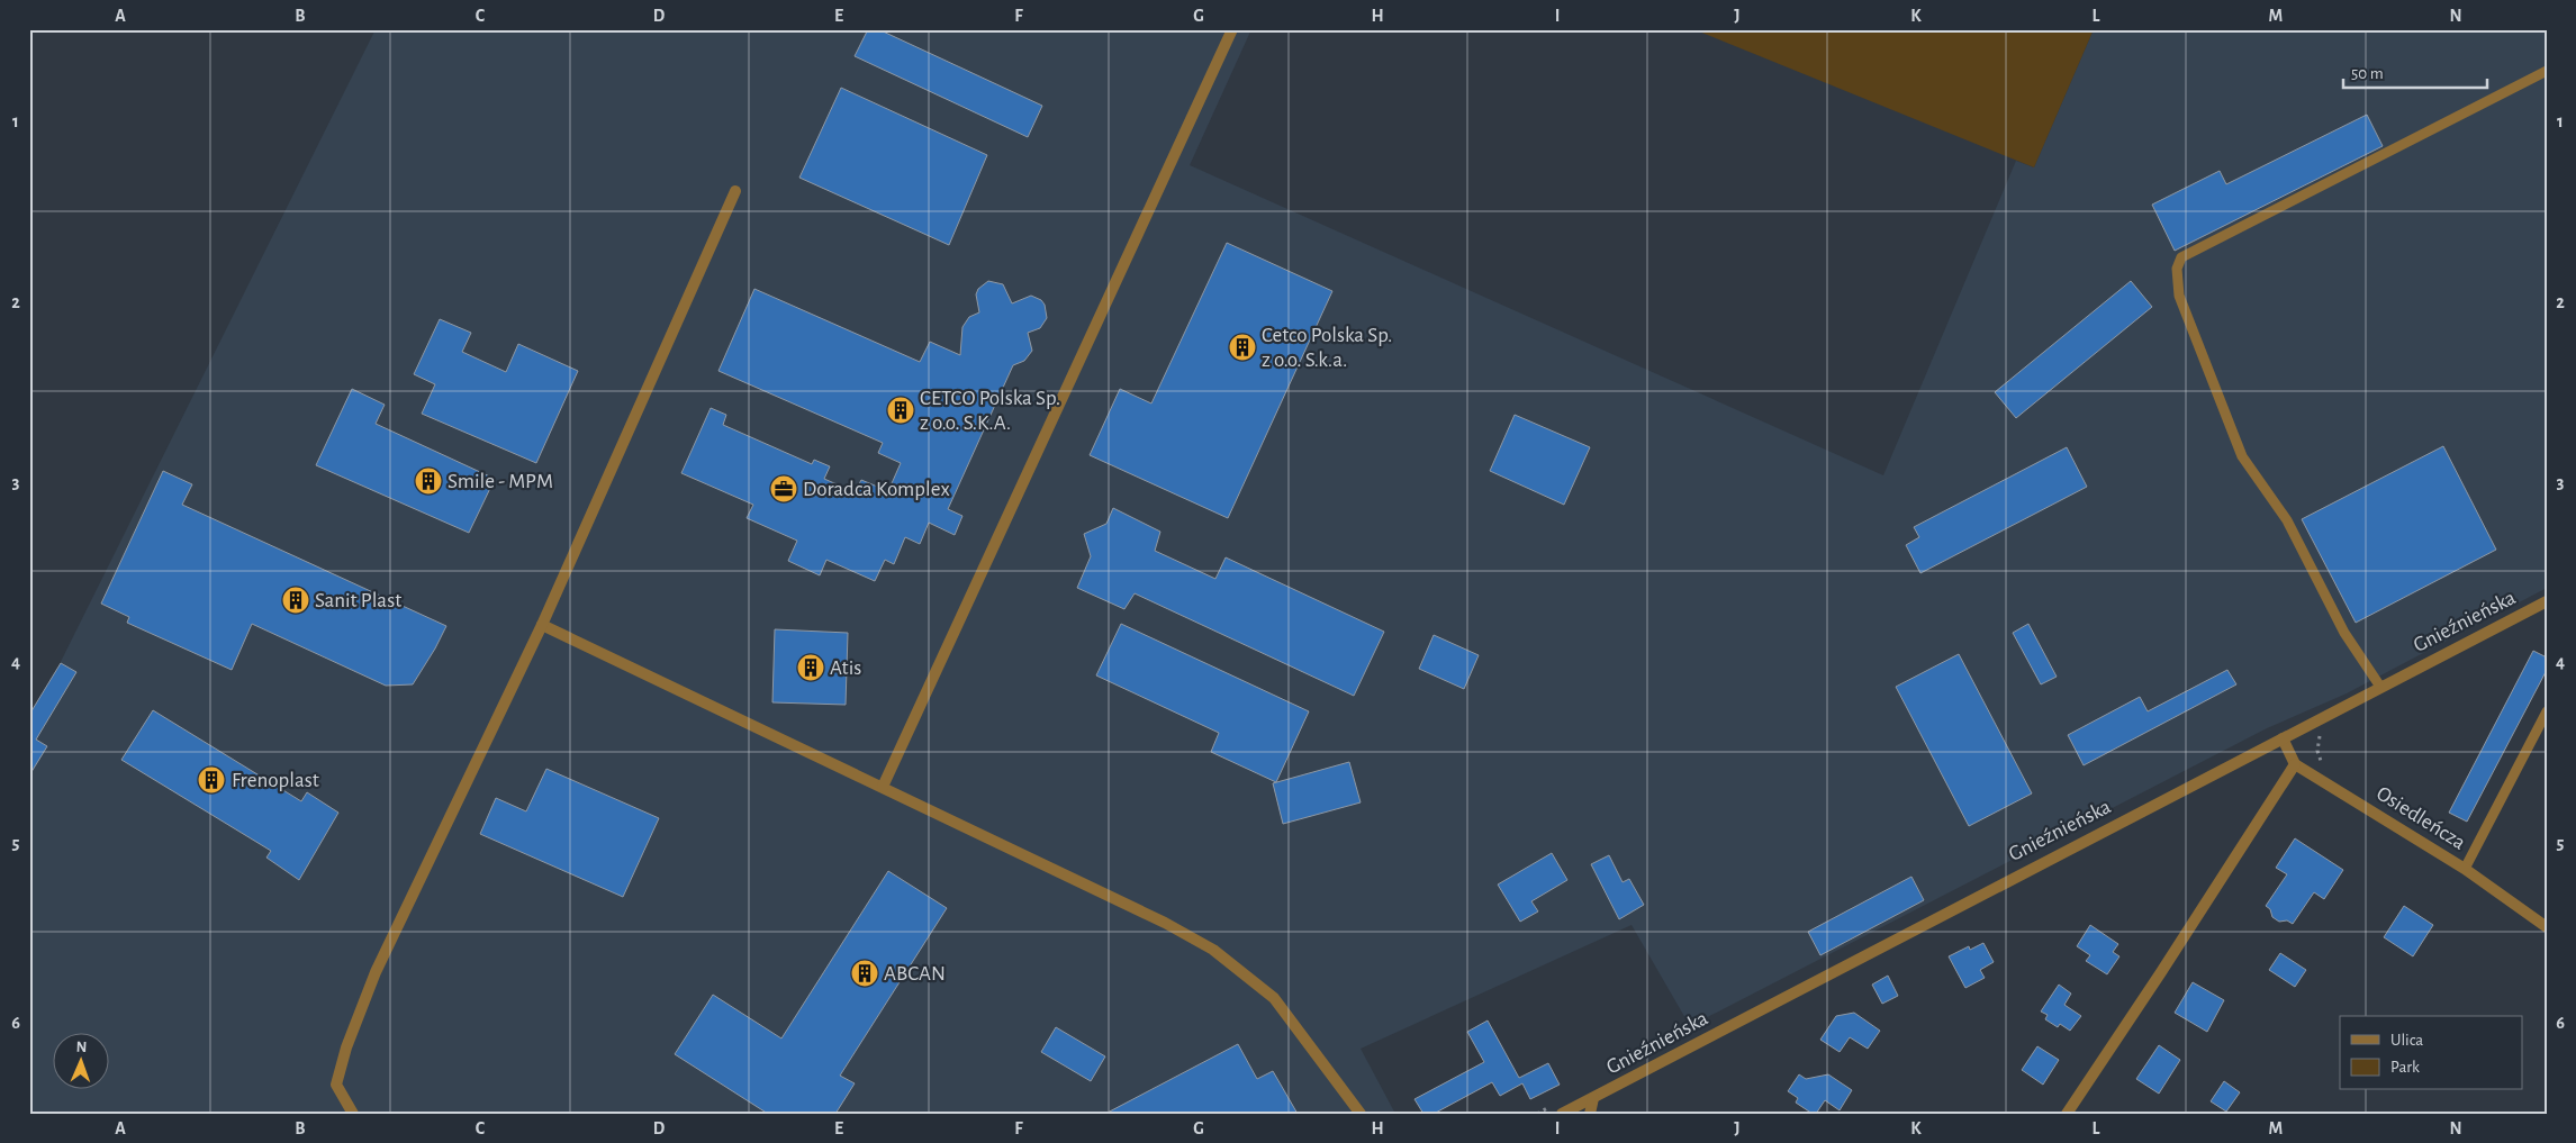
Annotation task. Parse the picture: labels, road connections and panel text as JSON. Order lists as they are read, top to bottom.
{
  "streets": {
    "street": ["Gnieźnieńska", "Osiedleńcza"]
  },
  "places": {
    "building": [
      "Cetco Polska Sp. z o.o. S.k.a.",
      "CETCO Polska Sp. z o.o. S.K.A.",
      "Smile - MPM",
      "Sanit Plast",
      "Atis",
      "Frenoplast",
      "ABCAN"
    ],
    "office": ["Doradca Komplex"]
  },
  "legend": ["Ulica", "Park"],
  "scale_bar": "50 m",
  "north": "top",
  "grid": {
    "columns": [
      "A",
      "B",
      "C",
      "D",
      "E",
      "F",
      "G",
      "H",
      "I",
      "J",
      "K",
      "L",
      "M",
      "N"
    ],
    "rows": [
      "1",
      "2",
      "3",
      "4",
      "5",
      "6"
    ]
  }
}
